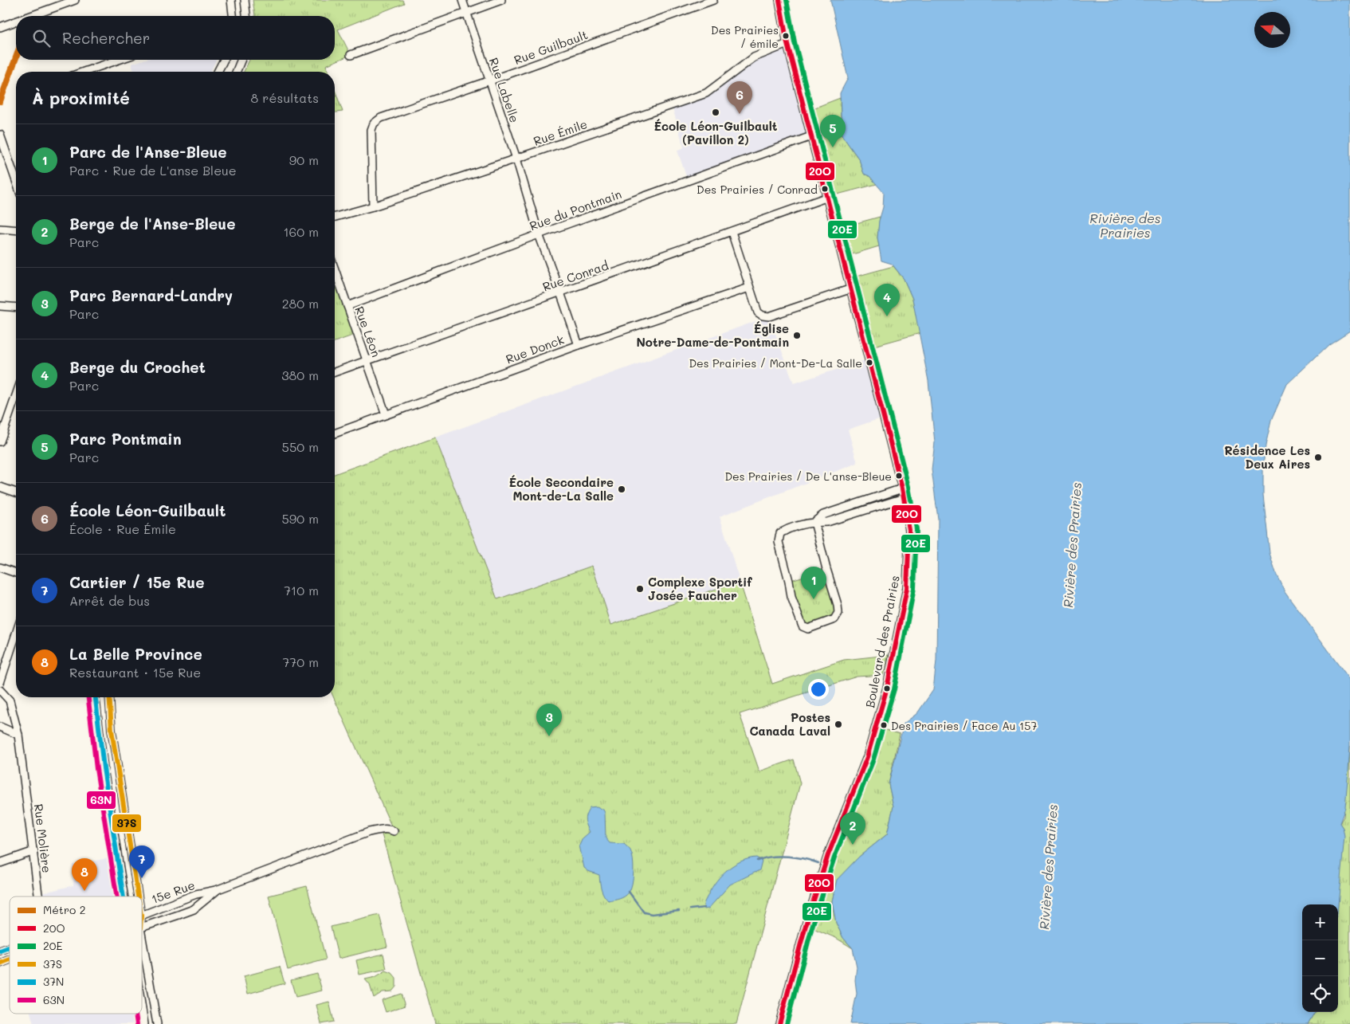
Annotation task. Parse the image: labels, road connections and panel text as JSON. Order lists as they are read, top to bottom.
{
  "streets": {
    "street": [
      "Rue Guilbault",
      "Rue Labelle",
      "Rue Émile",
      "Rue du Pontmain",
      "Rue Conrad",
      "Rue Léon",
      "Rue Donck",
      "Boulevard des Prairies",
      "Rue Molière",
      "15e Rue"
    ]
  },
  "crossings": [
    ["Rue Guilbault", "Rue Labelle"],
    ["Rue Guilbault", "Rue Émile"],
    ["Rue Labelle", "Rue Émile"],
    ["Rue Labelle", "Rue du Pontmain"],
    ["Rue Labelle", "Rue Conrad"],
    ["Rue Labelle", "Rue Donck"],
    ["Rue Émile", "Boulevard des Prairies"],
    ["Rue du Pontmain", "Rue Léon"],
    ["Rue du Pontmain", "Boulevard des Prairies"],
    ["Rue Conrad", "Rue Léon"],
    ["Rue Conrad", "Boulevard des Prairies"],
    ["Rue Léon", "Rue Donck"]
  ],
  "water": ["Rivière des Prairies"],
  "places": [
    "Des Prairies / émile",
    "École Léon-Guilbault (Pavillon 2)",
    "Des Prairies / Conrad",
    "Église Notre-Dame-de-Pontmain",
    "Des Prairies / Mont-De-La Salle",
    "Résidence Les Deux Aires",
    "Des Prairies / De L'anse-Bleue",
    "École Secondaire Mont-de-La Salle",
    "Complexe Sportif Josée Faucher",
    "Postes Canada Laval",
    "Des Prairies / Face Au 157"
  ],
  "lines": [
    "transit line 20O",
    "transit line 20E",
    "metro line 2",
    "transit line 37S",
    "transit line 37N",
    "transit line 63N"
  ],
  "legend": [
    "Métro 2",
    "20O",
    "20E",
    "37S",
    "37N",
    "63N"
  ],
  "north": "left",
  "page": {
    "search": "Rechercher",
    "heading": ["À proximité", "8 résultats"],
    "pins": [
      "6",
      "5",
      "4",
      "1",
      "3",
      "2",
      "7",
      "8"
    ],
    "list": [
      {
        "mark": "1",
        "name": "Parc de l'Anse-Bleue",
        "note": "Parc · Rue de L'anse Bleue",
        "value": "90 m"
      },
      {
        "mark": "2",
        "name": "Berge de l'Anse-Bleue",
        "note": "Parc",
        "value": "160 m"
      },
      {
        "mark": "3",
        "name": "Parc Bernard-Landry",
        "note": "Parc",
        "value": "280 m"
      },
      {
        "mark": "4",
        "name": "Berge du Crochet",
        "note": "Parc",
        "value": "380 m"
      },
      {
        "mark": "5",
        "name": "Parc Pontmain",
        "note": "Parc",
        "value": "550 m"
      },
      {
        "mark": "6",
        "name": "École Léon-Guilbault",
        "note": "École · Rue Émile",
        "value": "590 m"
      },
      {
        "mark": "7",
        "name": "Cartier / 15e Rue",
        "note": "Arrêt de bus",
        "value": "710 m"
      },
      {
        "mark": "8",
        "name": "La Belle Province",
        "note": "Restaurant · 15e Rue",
        "value": "770 m"
      }
    ],
    "map_buttons": ["+", "−"]
  }
}
